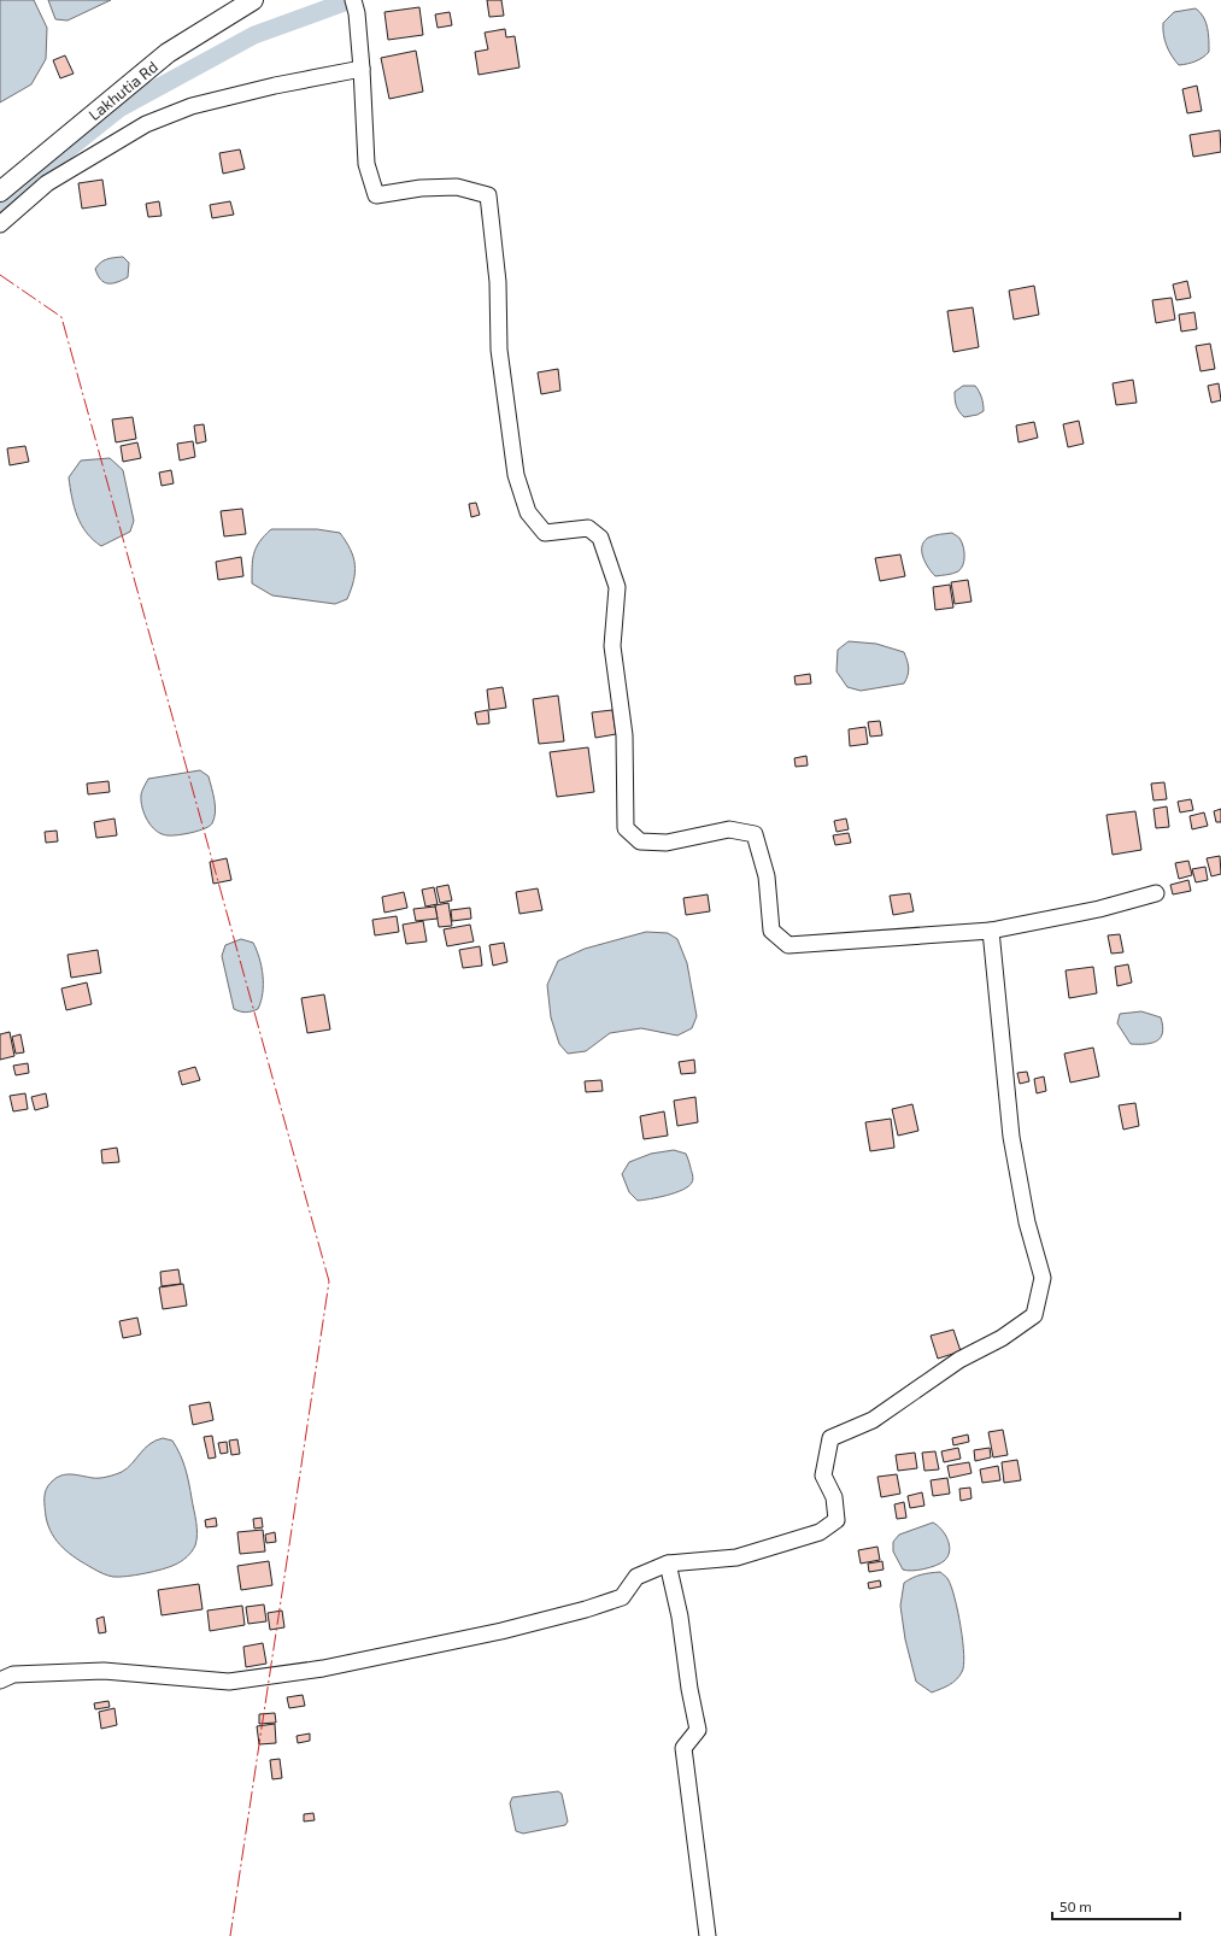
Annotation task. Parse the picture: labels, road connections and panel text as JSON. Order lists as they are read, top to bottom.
{
  "streets": {
    "street": ["Lakhutia Rd"]
  },
  "scale_bar": "50 m"
}
